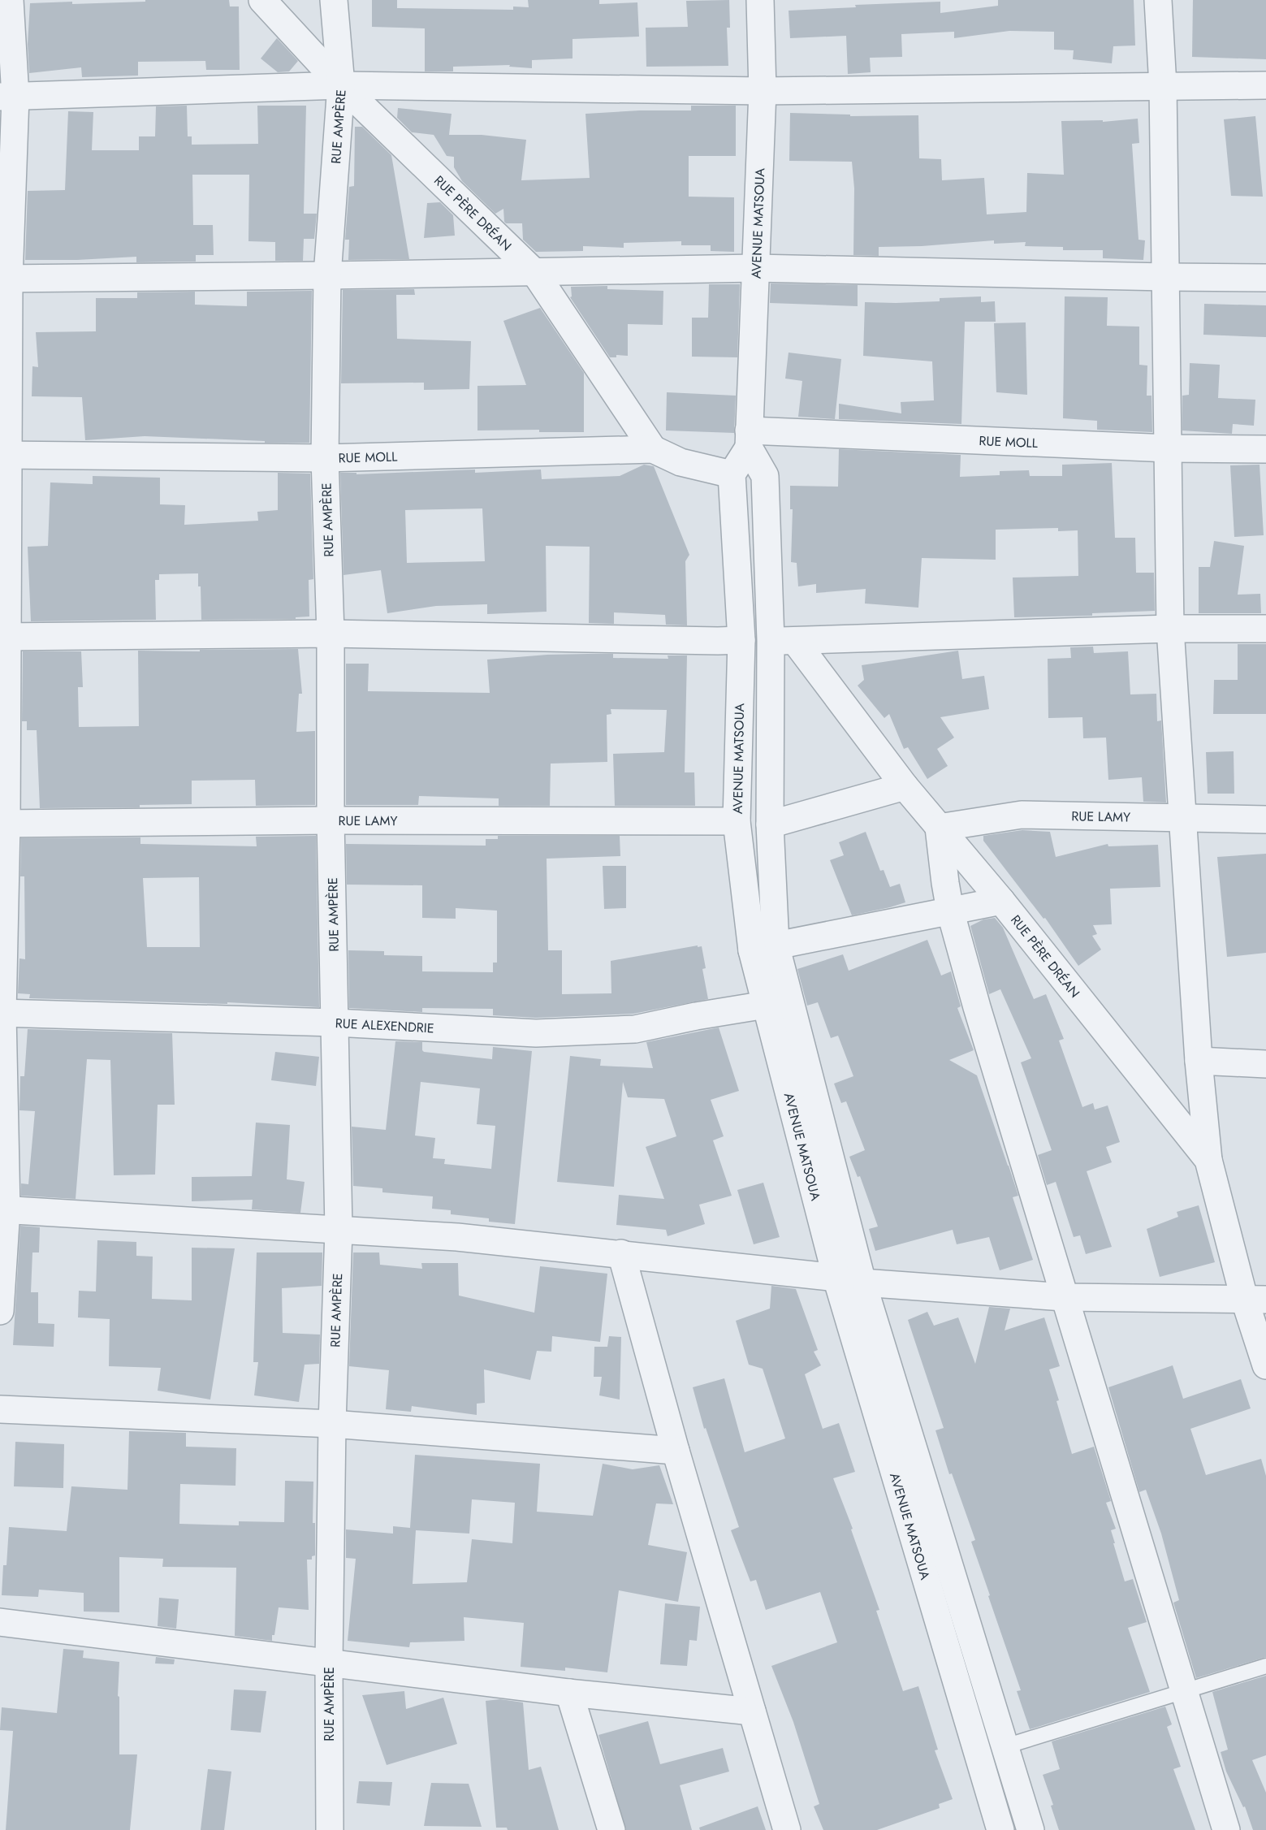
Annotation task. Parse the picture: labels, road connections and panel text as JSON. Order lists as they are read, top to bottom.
{
  "streets": {
    "street": [
      "RUE AMPÈRE",
      "RUE PÈRE DRÉAN",
      "AVENUE MATSOUA",
      "RUE MOLL",
      "RUE LAMY",
      "RUE ALEXENDRIE"
    ]
  },
  "crossings": [
    ["RUE AMPÈRE", "RUE PÈRE DRÉAN"],
    ["RUE AMPÈRE", "RUE MOLL"],
    ["RUE AMPÈRE", "RUE LAMY"],
    ["RUE AMPÈRE", "RUE ALEXENDRIE"],
    ["RUE PÈRE DRÉAN", "AVENUE MATSOUA"],
    ["RUE PÈRE DRÉAN", "RUE MOLL"],
    ["RUE PÈRE DRÉAN", "RUE LAMY"],
    ["AVENUE MATSOUA", "RUE MOLL"],
    ["AVENUE MATSOUA", "RUE LAMY"],
    ["AVENUE MATSOUA", "RUE ALEXENDRIE"]
  ]
}
